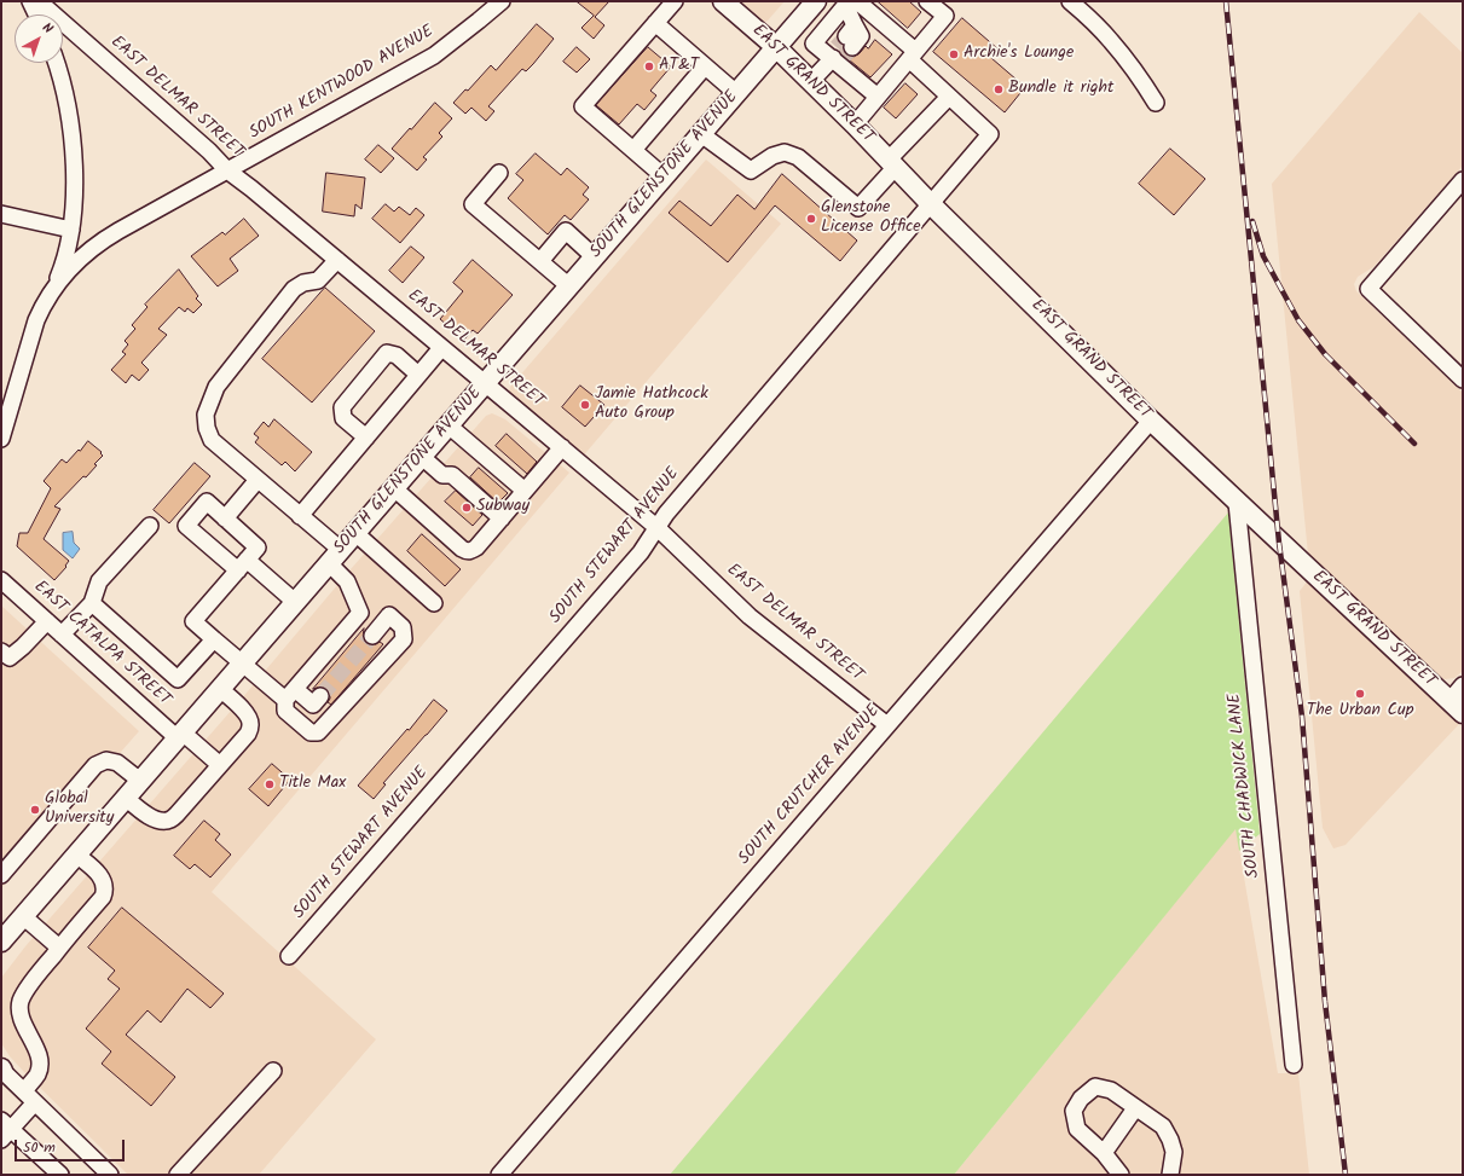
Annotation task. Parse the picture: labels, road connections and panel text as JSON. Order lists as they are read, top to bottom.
{
  "streets": {
    "main road": ["EAST GRAND STREET", "SOUTH GLENSTONE AVENUE"],
    "street": [
      "SOUTH KENTWOOD AVENUE",
      "EAST DELMAR STREET",
      "SOUTH STEWART AVENUE",
      "EAST CATALPA STREET",
      "SOUTH CRUTCHER AVENUE",
      "SOUTH CHADWICK LANE"
    ]
  },
  "crossings": [
    ["SOUTH KENTWOOD AVENUE", "EAST DELMAR STREET"],
    ["EAST GRAND STREET", "SOUTH GLENSTONE AVENUE"],
    ["EAST GRAND STREET", "SOUTH STEWART AVENUE"],
    ["EAST GRAND STREET", "SOUTH CRUTCHER AVENUE"],
    ["EAST GRAND STREET", "SOUTH CHADWICK LANE"],
    ["EAST DELMAR STREET", "SOUTH GLENSTONE AVENUE"],
    ["EAST DELMAR STREET", "SOUTH STEWART AVENUE"],
    ["EAST DELMAR STREET", "SOUTH CRUTCHER AVENUE"],
    ["SOUTH GLENSTONE AVENUE", "EAST CATALPA STREET"]
  ],
  "places": [
    "Archie's Lounge",
    "AT&T",
    "Bundle it right",
    "Glenstone License Office",
    "Jamie Hathcock Auto Group",
    "Subway",
    "The Urban Cup",
    "Title Max",
    "Global University"
  ],
  "scale_bar": "50 m",
  "north": "top right"
}
